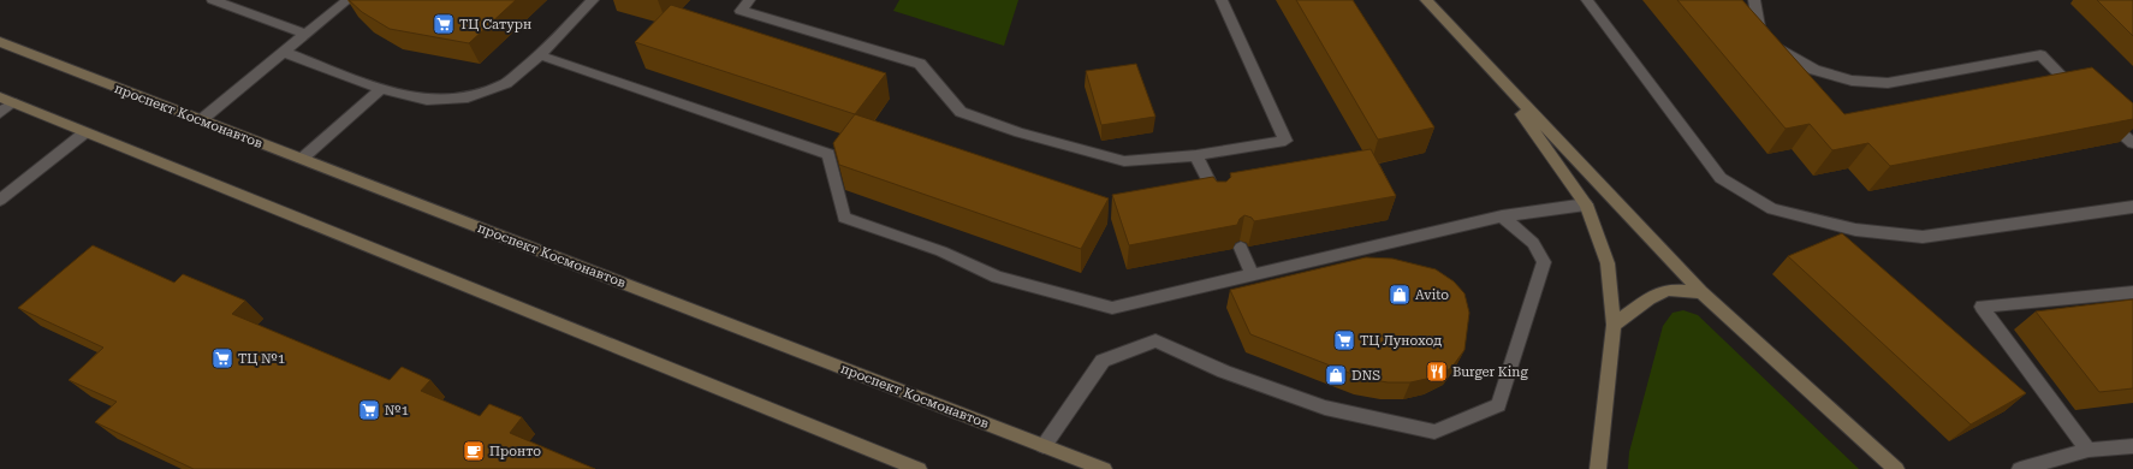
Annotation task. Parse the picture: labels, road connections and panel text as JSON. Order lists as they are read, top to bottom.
{
  "streets": {
    "main road": ["проспект Космонавтов"]
  },
  "places": {
    "supermarket": [
      "ТЦ Сатурн",
      "ТЦ Луноход",
      "ТЦ №1",
      "№1"
    ],
    "shop": ["Avito", "DNS"],
    "restaurant": ["Burger King"],
    "cafe": ["Пронто"]
  }
}
